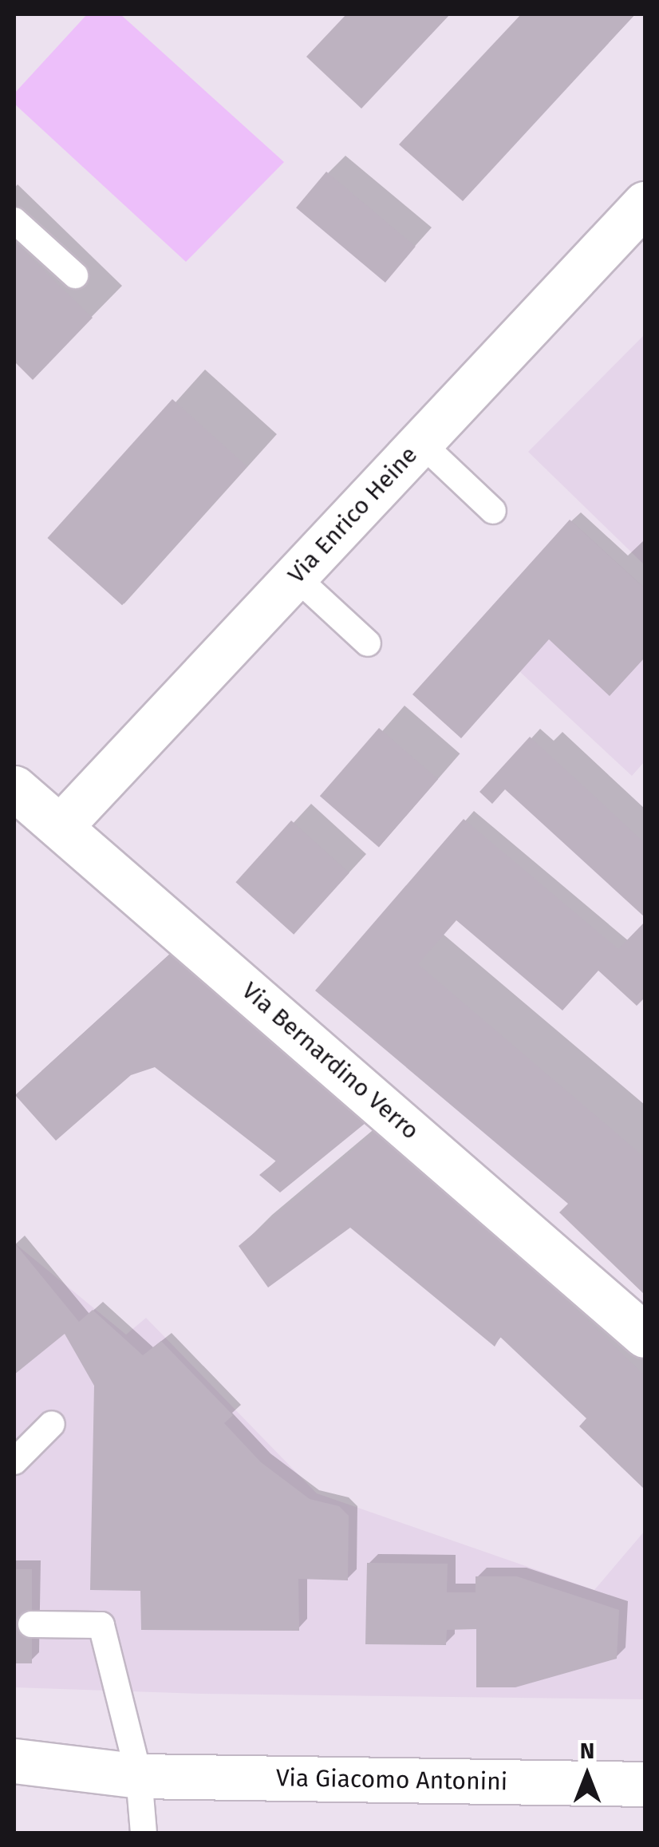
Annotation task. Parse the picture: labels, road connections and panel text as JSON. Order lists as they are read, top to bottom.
{
  "streets": {
    "street": ["Via Enrico Heine", "Via Bernardino Verro", "Via Giacomo Antonini"]
  },
  "crossings": [
    ["Via Enrico Heine", "Via Bernardino Verro"]
  ],
  "north": "top"
}
